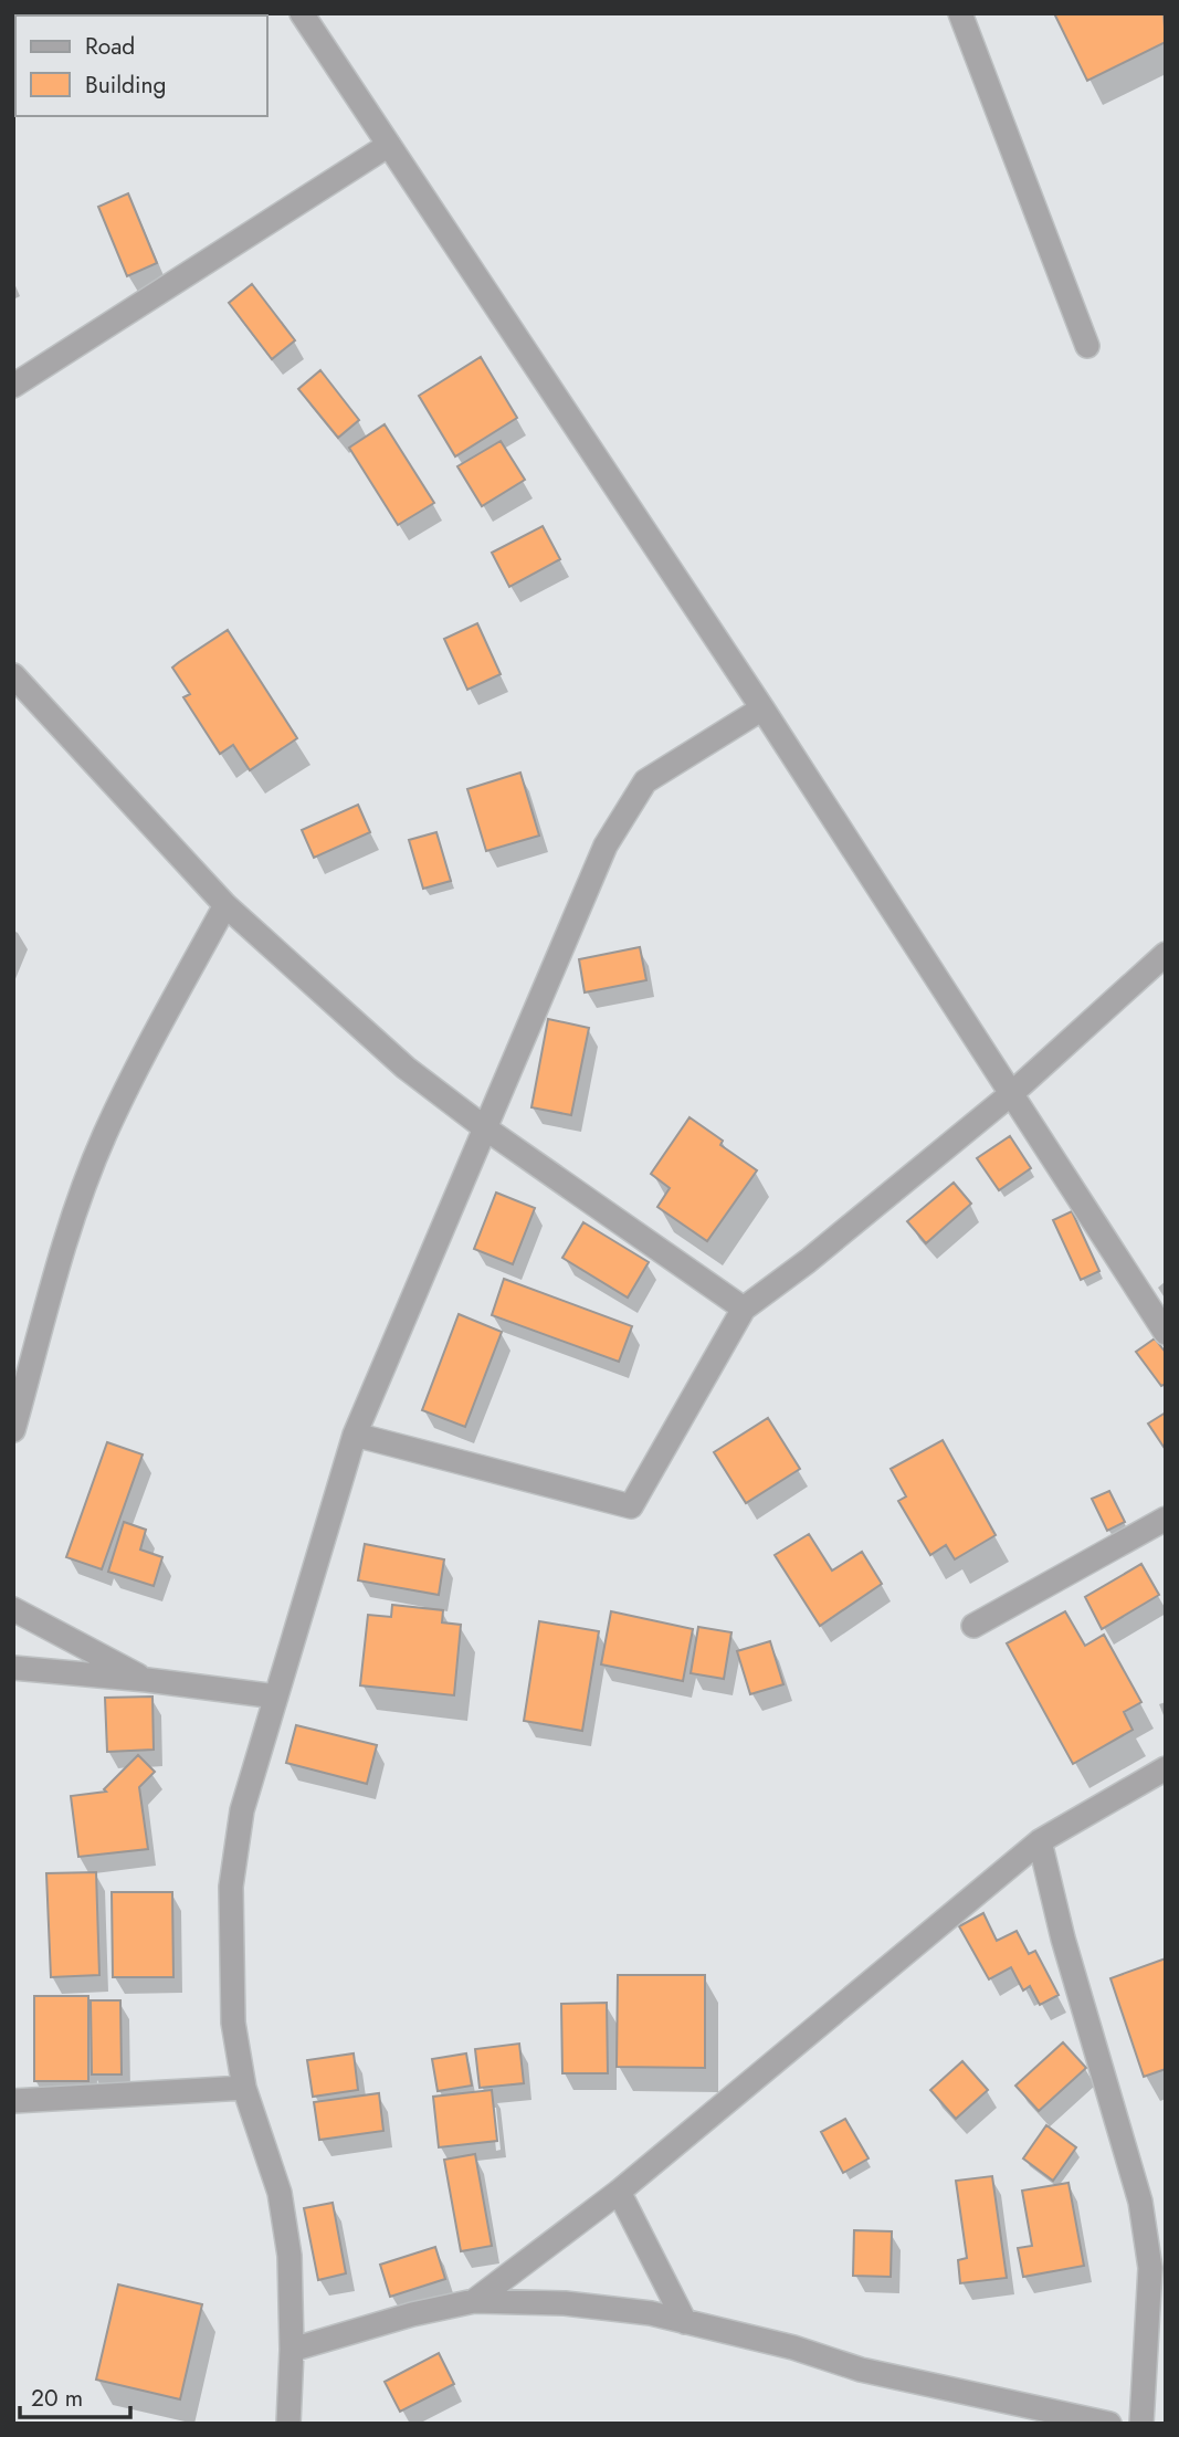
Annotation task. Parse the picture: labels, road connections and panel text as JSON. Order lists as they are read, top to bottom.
{
  "legend": ["Road", "Building"],
  "scale_bar": "20 m"
}
